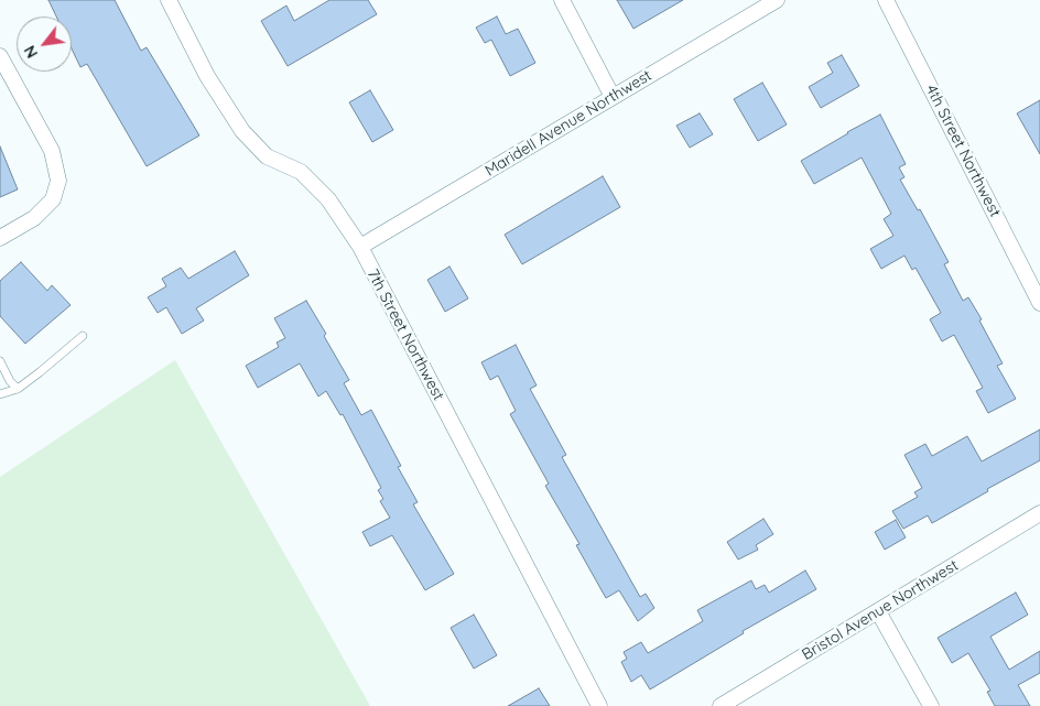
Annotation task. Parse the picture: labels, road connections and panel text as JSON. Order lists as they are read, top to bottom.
{
  "streets": {
    "street": [
      "Maridell Avenue Northwest",
      "4th Street Northwest",
      "7th Street Northwest",
      "Bristol Avenue Northwest"
    ]
  },
  "crossings": [
    ["Maridell Avenue Northwest", "7th Street Northwest"]
  ],
  "north": "bottom left"
}
